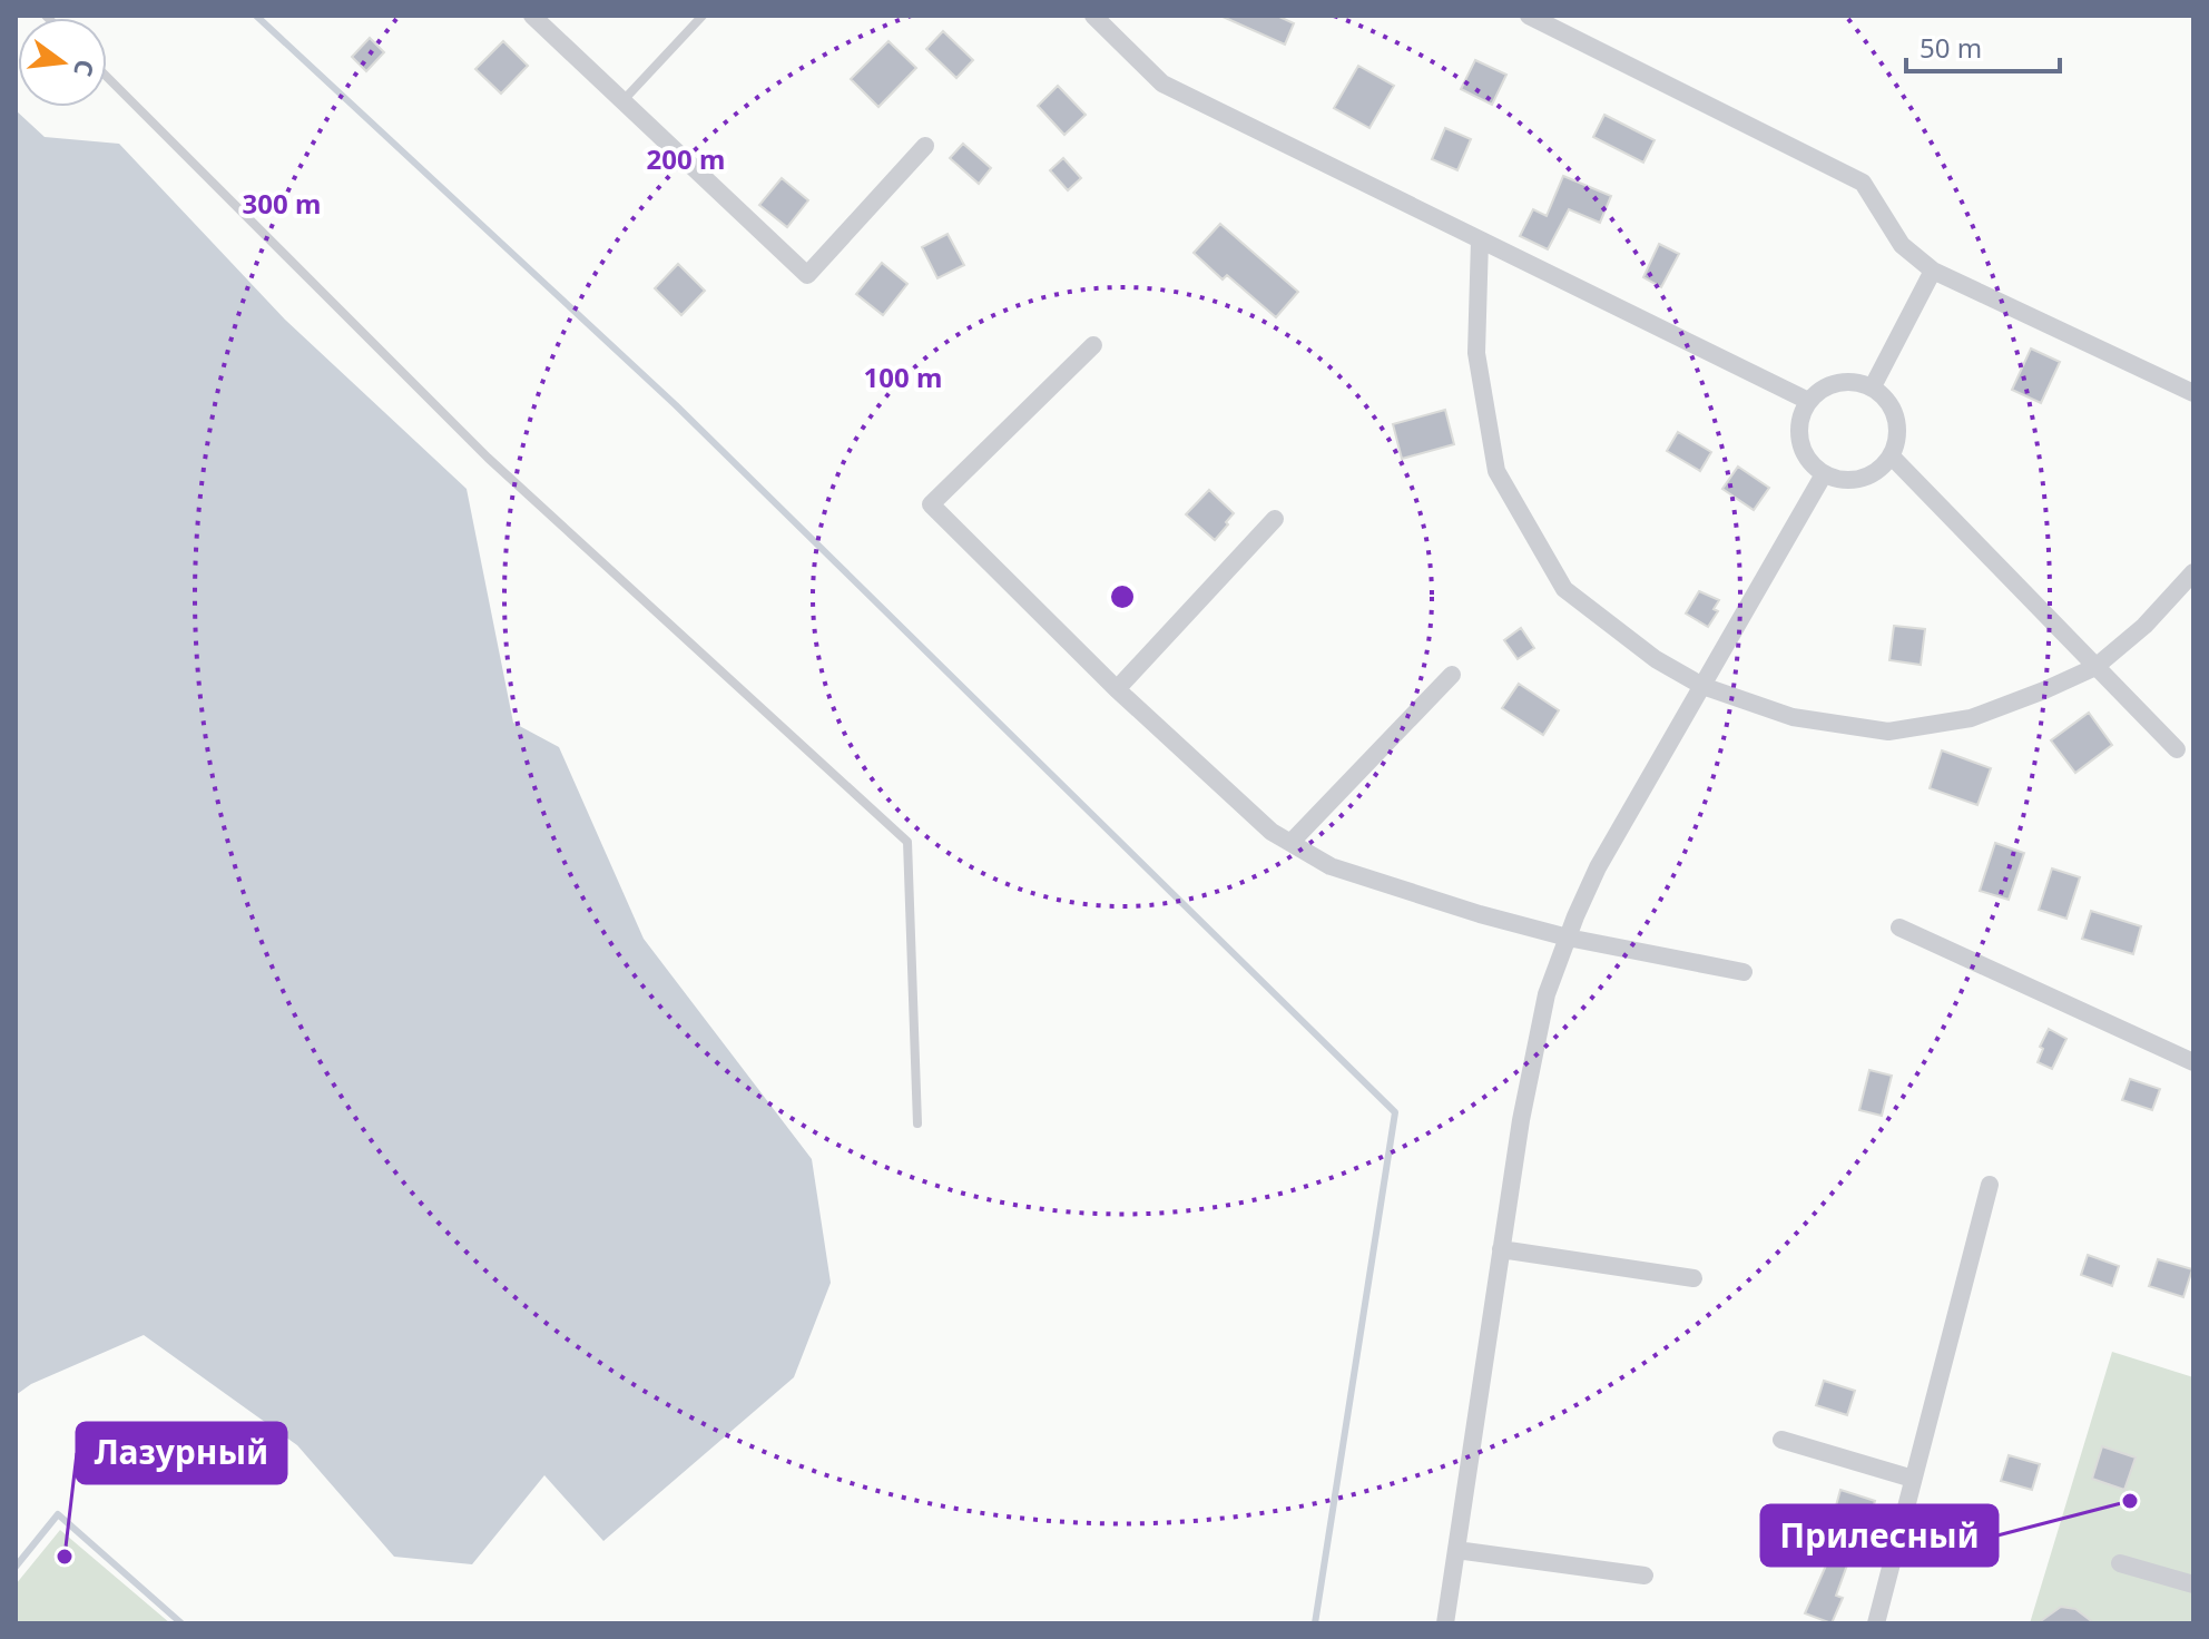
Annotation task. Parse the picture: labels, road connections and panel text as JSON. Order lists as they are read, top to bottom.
{
  "places": ["Прилесный", "Лазурный"],
  "scale_bar": "50 m",
  "north": "right",
  "rings": ["200 m", "300 m", "100 m"]
}
